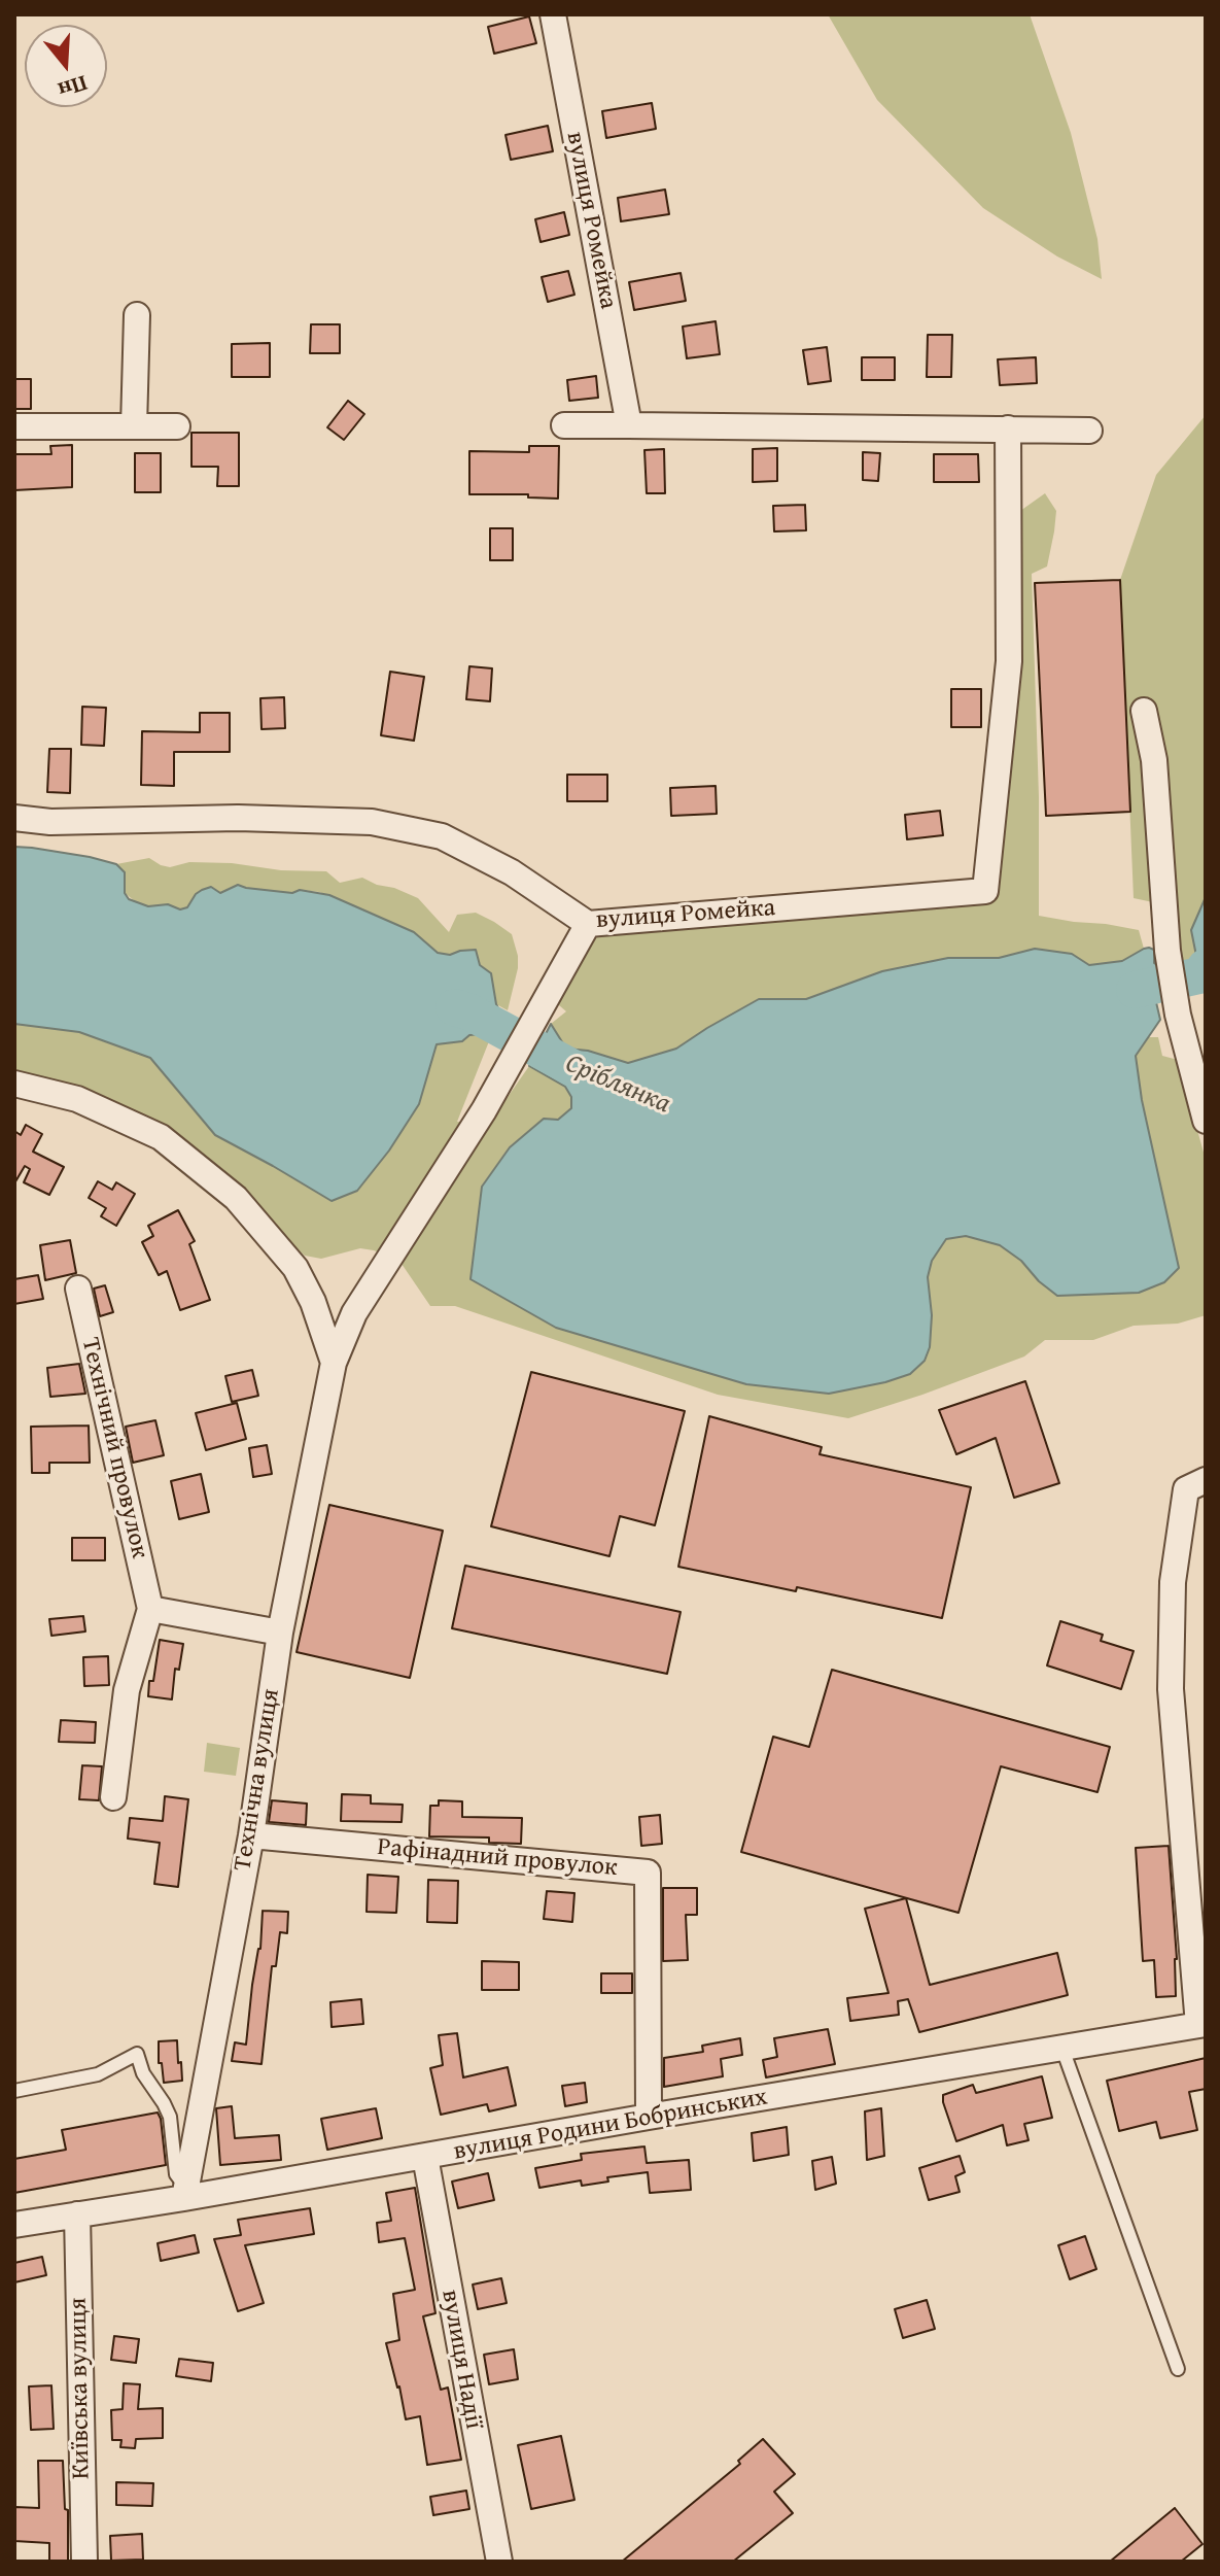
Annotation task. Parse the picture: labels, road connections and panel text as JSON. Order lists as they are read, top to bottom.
{
  "streets": {
    "street": [
      "вулиця Ромейка",
      "Технічний провулок",
      "Технічна вулиця",
      "Рафінадний провулок",
      "вулиця Родини Бобринських",
      "вулиця Надії",
      "Київська вулиця"
    ]
  },
  "crossings": [
    ["вулиця Ромейка", "Технічна вулиця"],
    ["Технічна вулиця", "Рафінадний провулок"],
    ["Технічна вулиця", "вулиця Родини Бобринських"],
    ["Рафінадний провулок", "вулиця Родини Бобринських"],
    ["вулиця Родини Бобринських", "вулиця Надії"],
    ["вулиця Родини Бобринських", "Київська вулиця"]
  ],
  "water": ["Сріблянка"],
  "north": "bottom"
}
